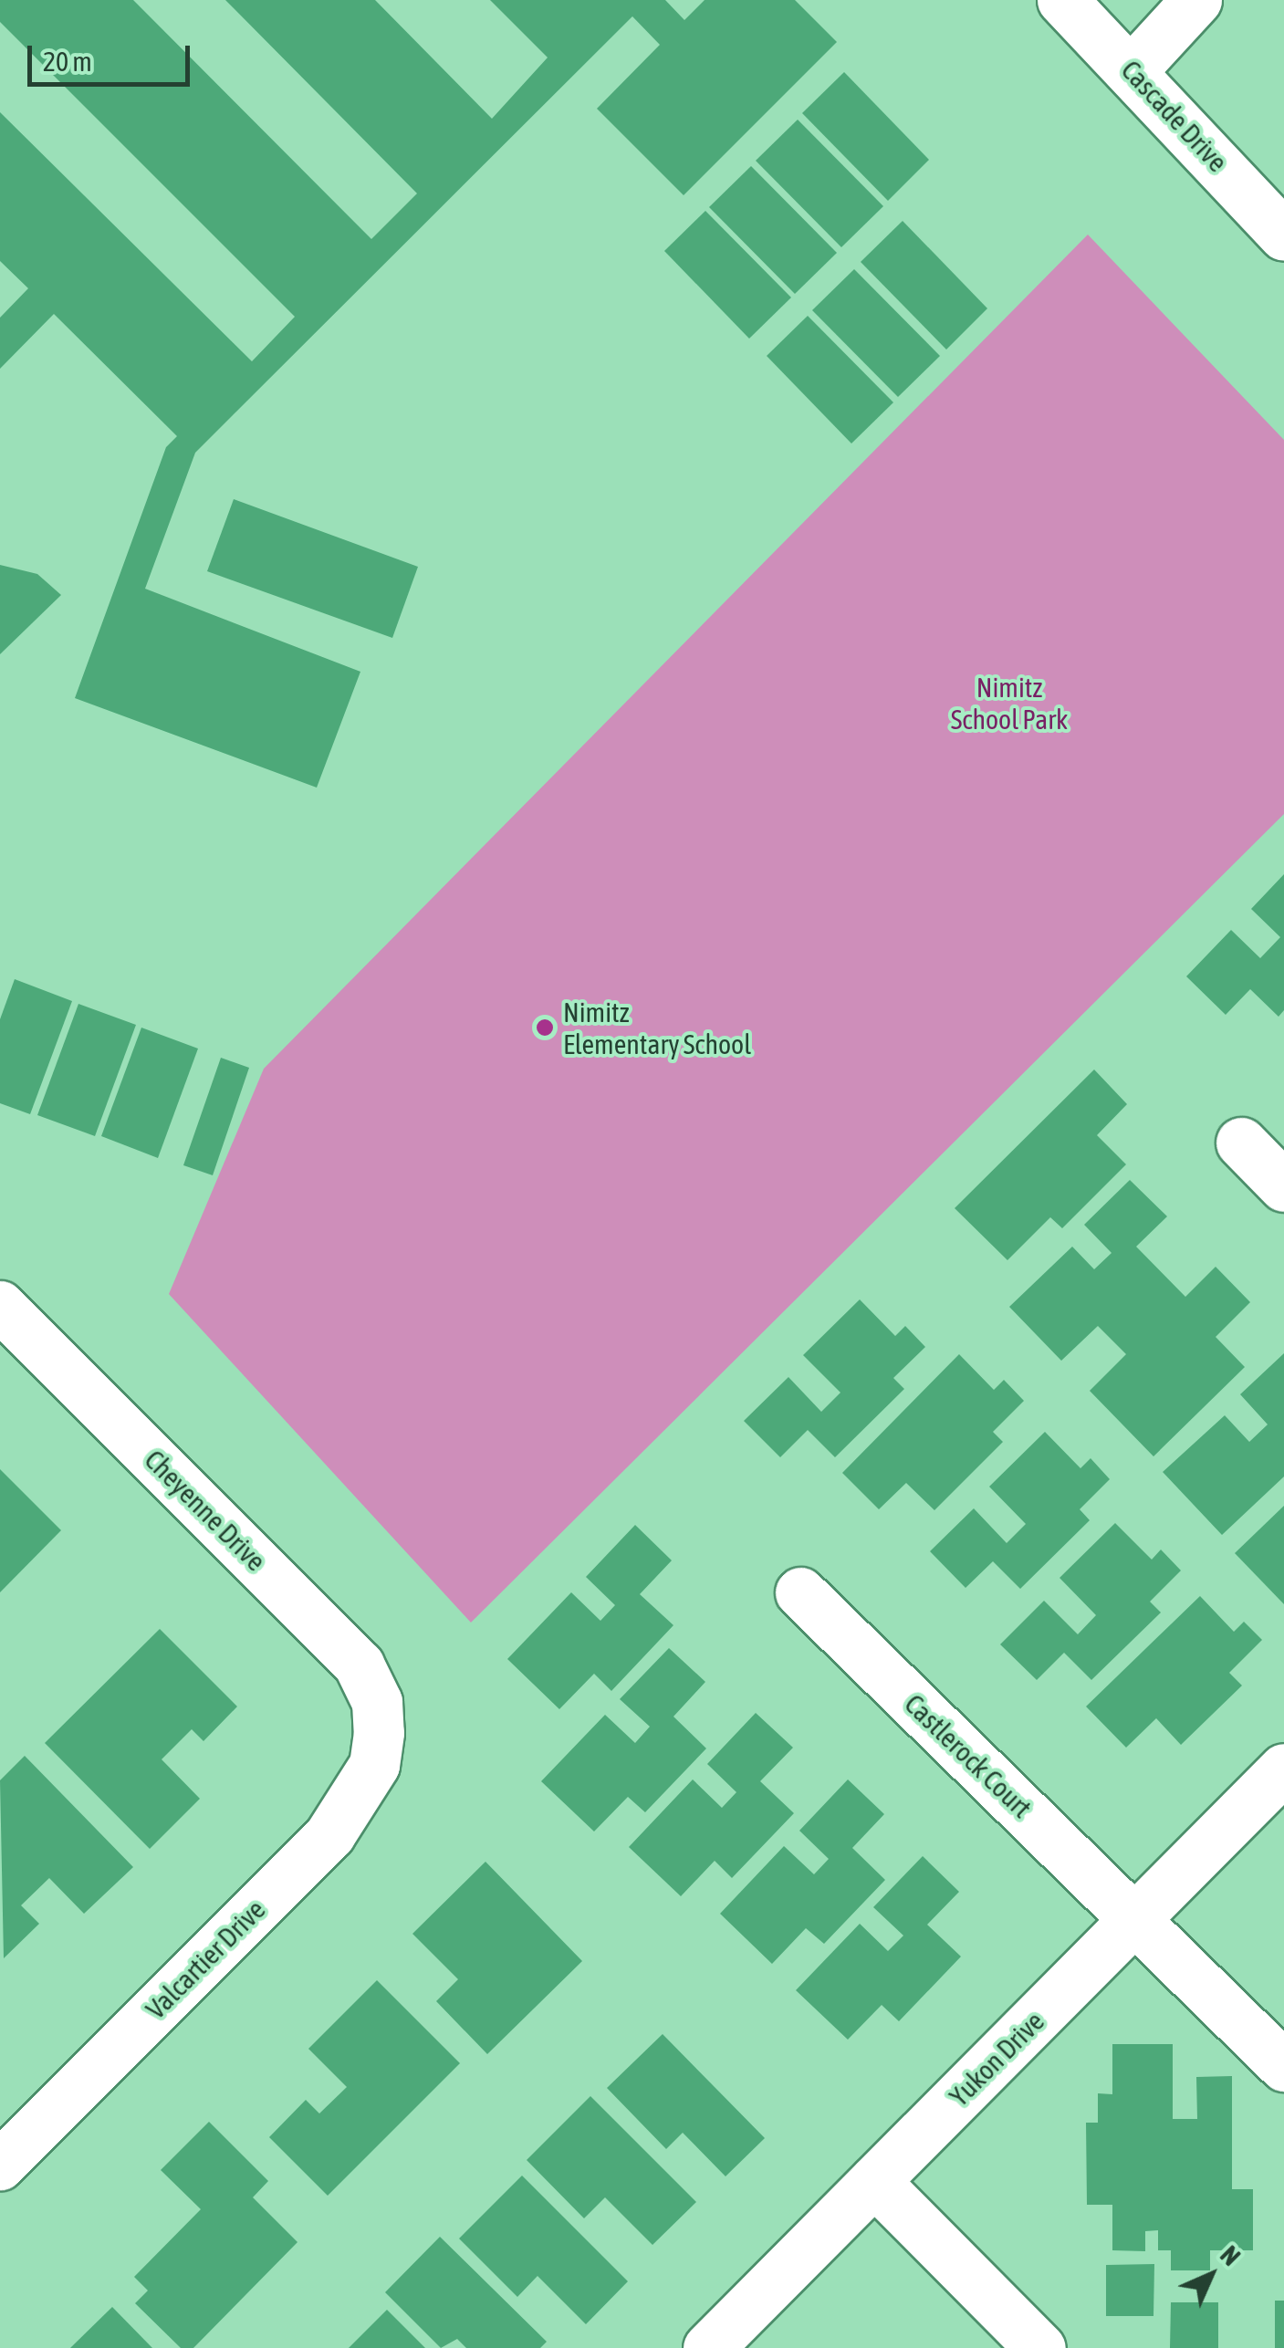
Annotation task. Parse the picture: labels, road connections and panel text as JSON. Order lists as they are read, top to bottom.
{
  "streets": {
    "street": [
      "Cascade Drive",
      "Cheyenne Drive",
      "Castlerock Court",
      "Valcartier Drive",
      "Yukon Drive"
    ]
  },
  "crossings": [
    ["Cheyenne Drive", "Valcartier Drive"],
    ["Castlerock Court", "Yukon Drive"]
  ],
  "parks": ["Nimitz School Park"],
  "places": ["Nimitz Elementary School"],
  "scale_bar": "20 m",
  "north": "top right"
}
